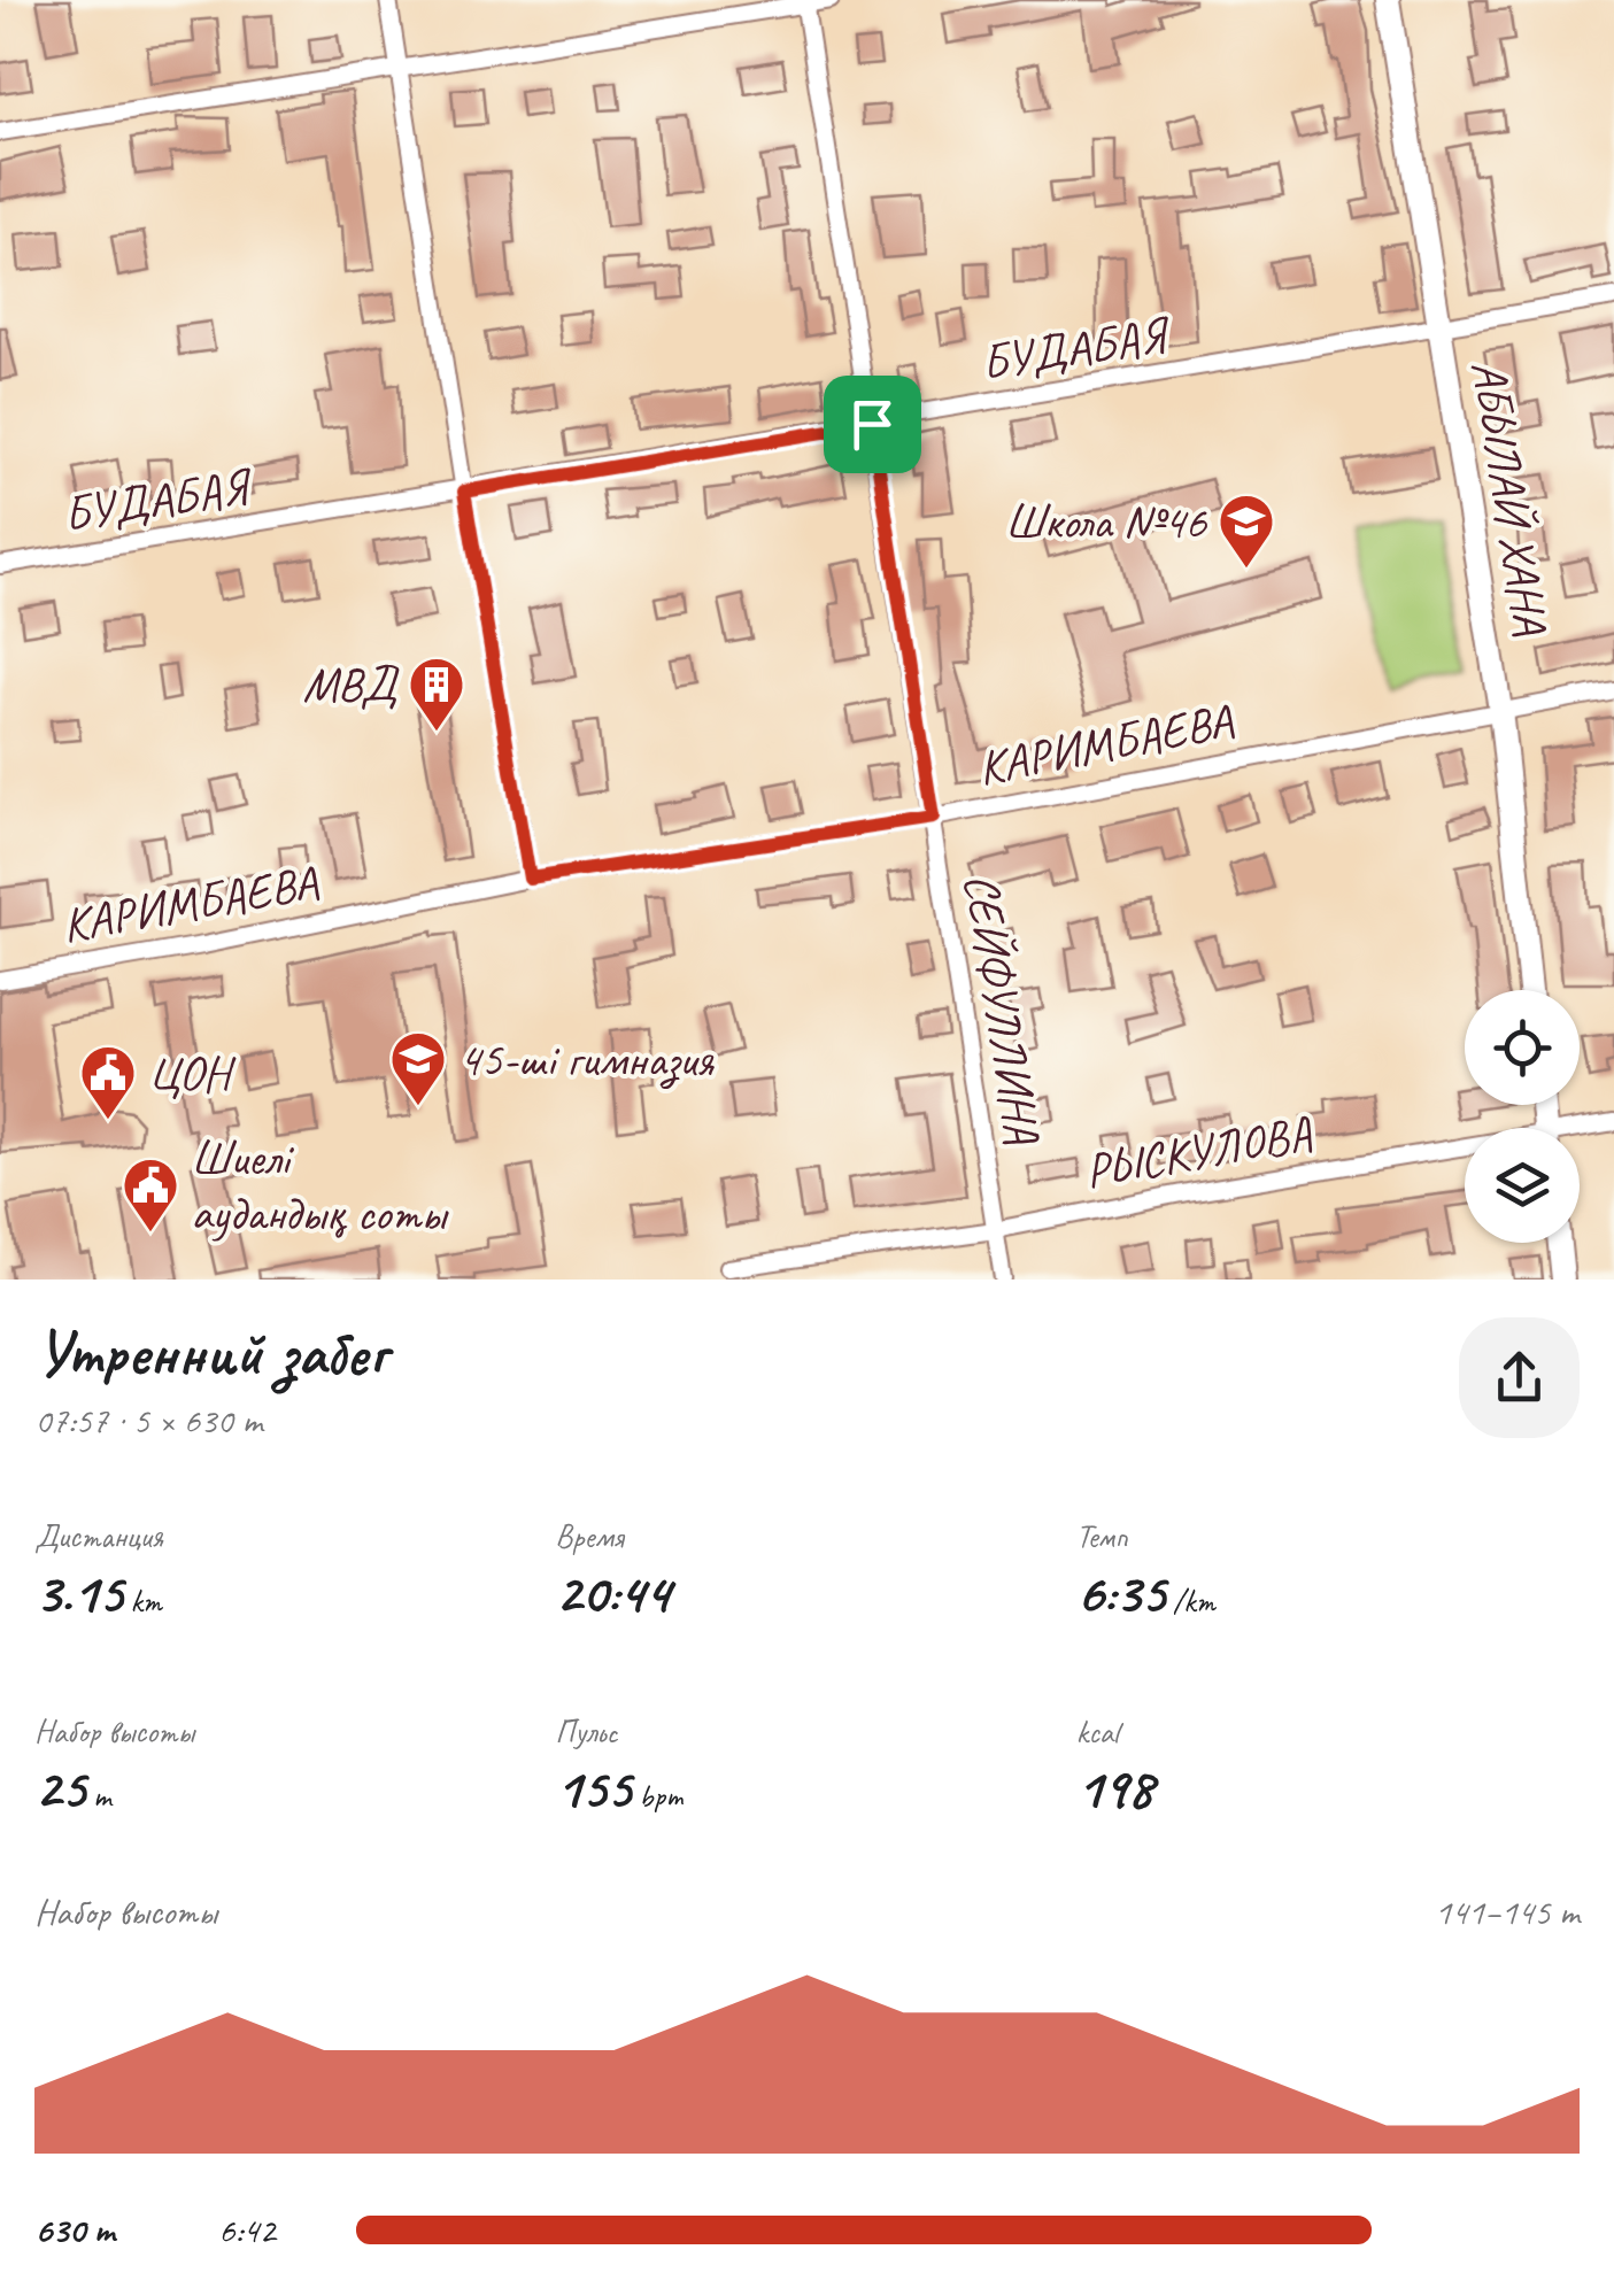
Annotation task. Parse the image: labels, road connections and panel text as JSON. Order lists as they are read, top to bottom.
{
  "streets": {
    "main road": ["АБЫЛАЙ ХАНА"],
    "street": [
      "БУДАБАЯ",
      "КАРИМБАЕВА",
      "СЕЙФУЛЛИНА",
      "РЫСКУЛОВА"
    ]
  },
  "crossings": [
    ["БУДАБАЯ", "АБЫЛАЙ ХАНА"],
    ["БУДАБАЯ", "СЕЙФУЛЛИНА"],
    ["АБЫЛАЙ ХАНА", "КАРИМБАЕВА"],
    ["КАРИМБАЕВА", "СЕЙФУЛЛИНА"],
    ["СЕЙФУЛЛИНА", "РЫСКУЛОВА"]
  ],
  "places": {
    "school or university": ["Школа №46", "45-ші гимназия"],
    "building": ["МВД"],
    "public building": ["ЦОН", "Шиелі аудандық соты"]
  },
  "page": {
    "heading": ["Утренний забег", "07:57 · 5 × 630 m"],
    "stats": [
      ["Дистанция", "3.15 km"],
      ["Время", "20:44"],
      ["Темп", "6:35 /km"],
      ["Набор высоты", "25 m"],
      ["Пульс", "155 bpm"],
      ["kcal", "198"]
    ],
    "chart": ["Набор высоты", "141–145 m"],
    "list": [
      {
        "name": "630 m",
        "note": "6:42"
      }
    ]
  }
}
